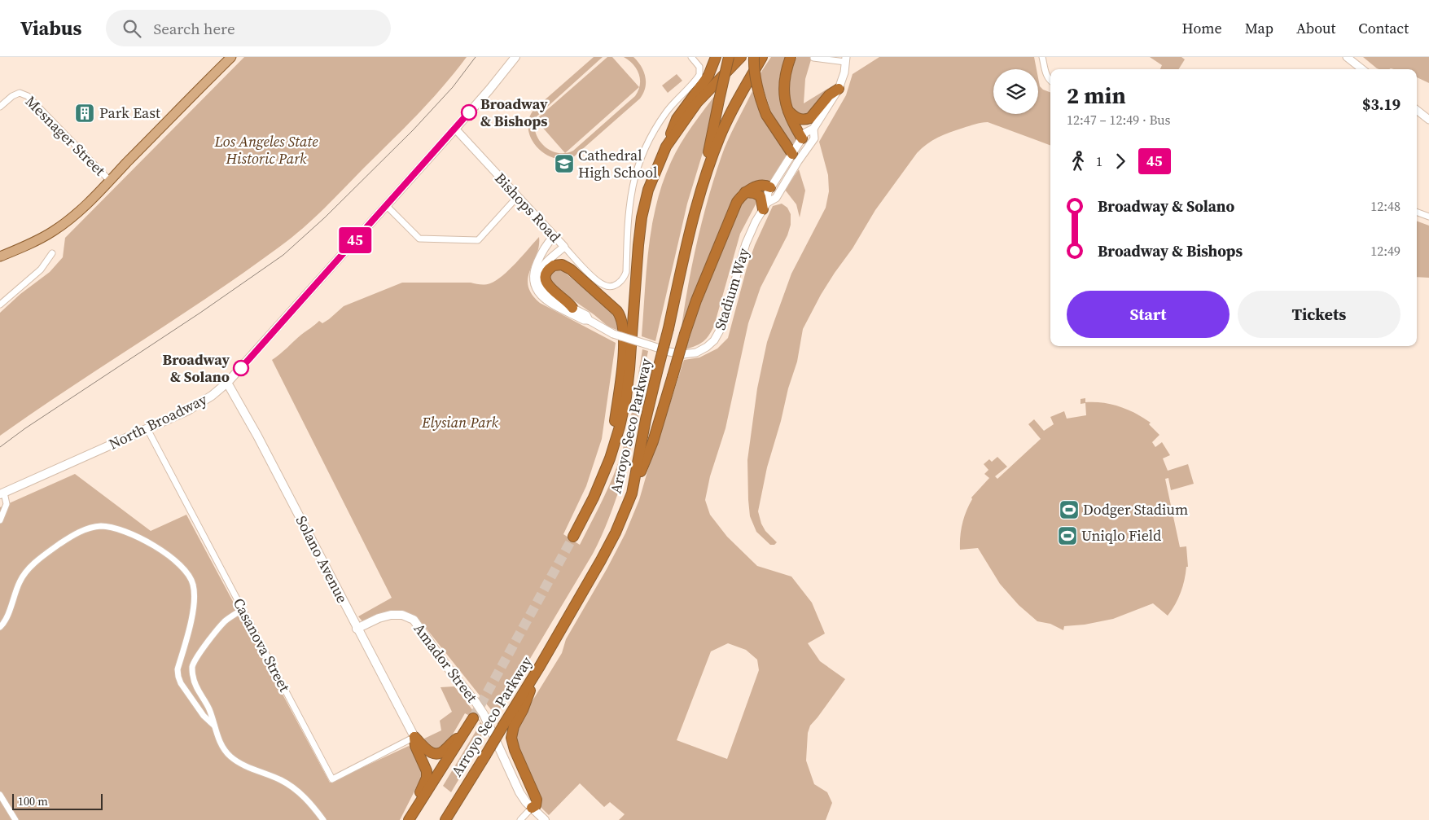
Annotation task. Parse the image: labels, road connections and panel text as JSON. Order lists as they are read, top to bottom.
{
  "streets": {
    "highway": ["Arroyo Seco Parkway"],
    "main road": ["North Broadway", "Solano Avenue", "Amador Street"],
    "street": [
      "Mesnager Street",
      "Bishops Road",
      "Stadium Way",
      "Casanova Street"
    ]
  },
  "crossings": [
    ["Bishops Road", "Stadium Way"],
    ["Bishops Road", "North Broadway"],
    ["North Broadway", "Solano Avenue"],
    ["North Broadway", "Casanova Street"],
    ["Solano Avenue", "Casanova Street"],
    ["Solano Avenue", "Amador Street"]
  ],
  "parks": ["Los Angeles State Historic Park", "Elysian Park"],
  "places": {
    "other": ["Broadway & Bishops", "Broadway & Solano"],
    "building": ["Park East"],
    "school or university": ["Cathedral High School"],
    "sports": ["Dodger Stadium", "Uniqlo Field"]
  },
  "lines": ["bus line 45"],
  "scale_bar": "100 m",
  "page": {
    "header": "Viabus",
    "search": "Search here",
    "nav": [
      "Home",
      "Map",
      "About",
      "Contact"
    ],
    "on_map": "45",
    "heading": ["2 min", "12:47 – 12:49 · Bus", "$3.19"],
    "legs": ["1", "45"],
    "list": [
      {
        "name": "Broadway & Solano",
        "value": "12:48"
      },
      {
        "name": "Broadway & Bishops",
        "value": "12:49"
      }
    ],
    "buttons": ["Start", "Tickets"],
    "scale": "100 m"
  }
}
